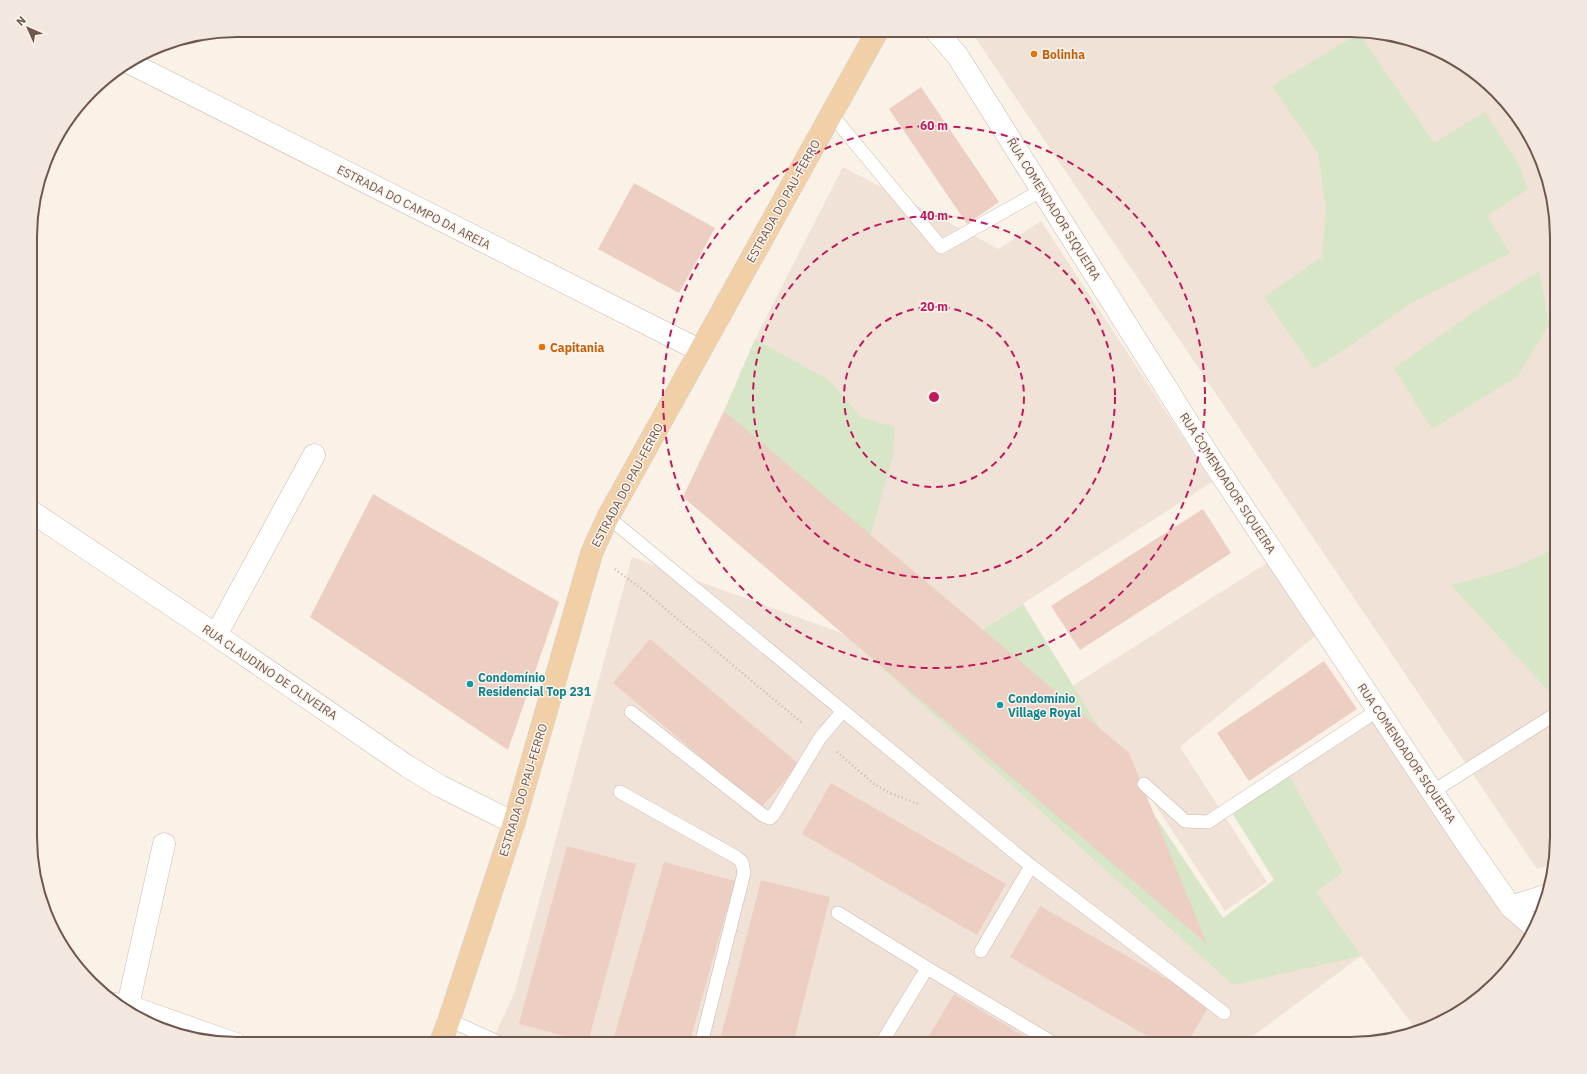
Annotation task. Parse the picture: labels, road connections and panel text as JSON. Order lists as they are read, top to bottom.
{
  "streets": {
    "main road": ["ESTRADA DO PAU-FERRO"],
    "street": ["ESTRADA DO CAMPO DA AREIA", "RUA COMENDADOR SIQUEIRA", "RUA CLAUDINO DE OLIVEIRA"]
  },
  "crossings": [
    ["ESTRADA DO PAU-FERRO", "ESTRADA DO CAMPO DA AREIA"],
    ["ESTRADA DO PAU-FERRO", "RUA CLAUDINO DE OLIVEIRA"]
  ],
  "places": [
    "Bolinha",
    "Capitania",
    "Condomínio Residencial Top 231",
    "Condomínio Village Royal"
  ],
  "north": "top left",
  "rings": ["60 m", "40 m", "20 m"]
}
